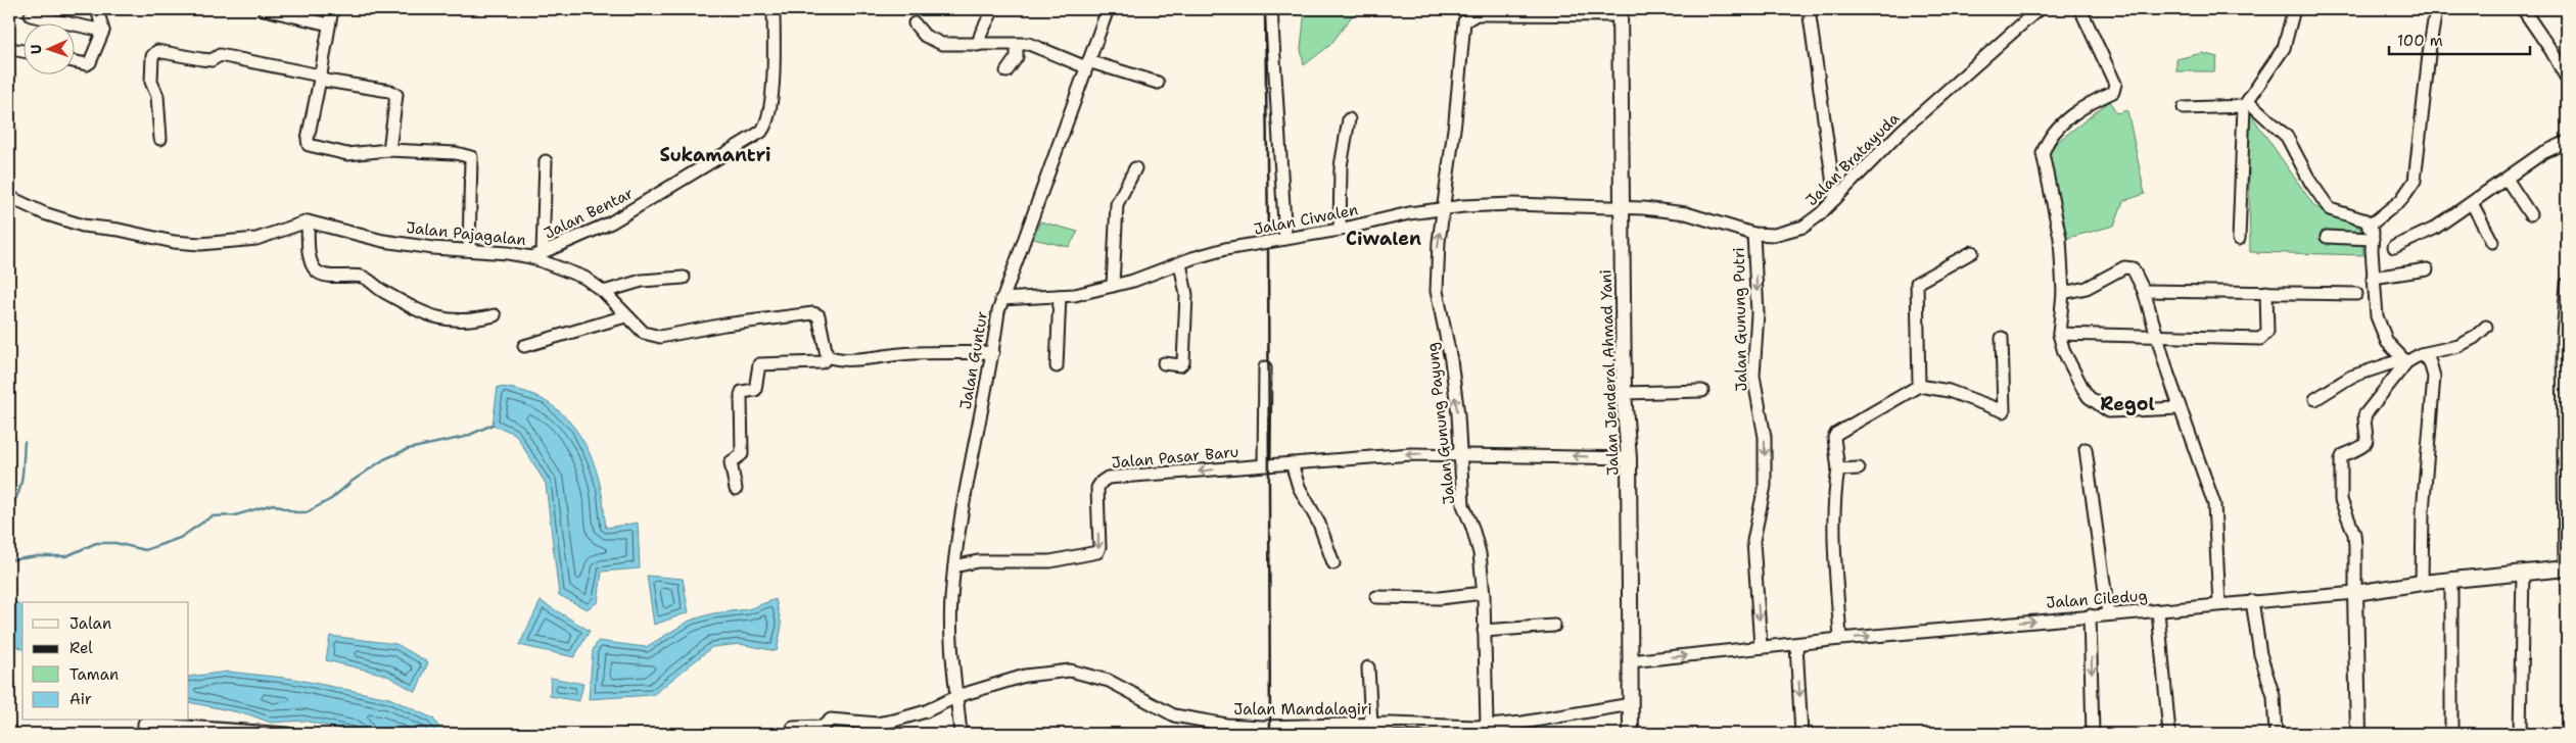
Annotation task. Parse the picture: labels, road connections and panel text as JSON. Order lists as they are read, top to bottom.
{
  "streets": {
    "main road": ["Jalan Jenderal Ahmad Yani", "Jalan Ciledug"],
    "street": [
      "Jalan Bratayuda",
      "Jalan Bentar",
      "Jalan Ciwalen",
      "Jalan Pajagalan",
      "Jalan Gunung Putri",
      "Jalan Guntur",
      "Jalan Gunung Payung",
      "Jalan Pasar Baru",
      "Jalan Mandalagiri"
    ]
  },
  "crossings": [
    ["Jalan Bratayuda", "Jalan Ciwalen"],
    ["Jalan Bratayuda", "Jalan Gunung Putri"],
    ["Jalan Bratayuda", "Jalan Jenderal Ahmad Yani"],
    ["Jalan Bentar", "Jalan Pajagalan"],
    ["Jalan Ciwalen", "Jalan Guntur"],
    ["Jalan Ciwalen", "Jalan Jenderal Ahmad Yani"],
    ["Jalan Ciwalen", "Jalan Gunung Payung"],
    ["Jalan Gunung Putri", "Jalan Ciledug"],
    ["Jalan Guntur", "Jalan Pasar Baru"],
    ["Jalan Guntur", "Jalan Mandalagiri"],
    ["Jalan Jenderal Ahmad Yani", "Jalan Gunung Payung"],
    ["Jalan Jenderal Ahmad Yani", "Jalan Ciledug"],
    ["Jalan Jenderal Ahmad Yani", "Jalan Mandalagiri"],
    ["Jalan Gunung Payung", "Jalan Mandalagiri"]
  ],
  "one_way": ["Jalan Pasar Baru", "Jalan Ciledug"],
  "districts": ["Sukamantri", "Ciwalen", "Regol"],
  "legend": [
    "Jalan",
    "Rel",
    "Taman",
    "Air"
  ],
  "scale_bar": "100 m",
  "north": "left"
}
